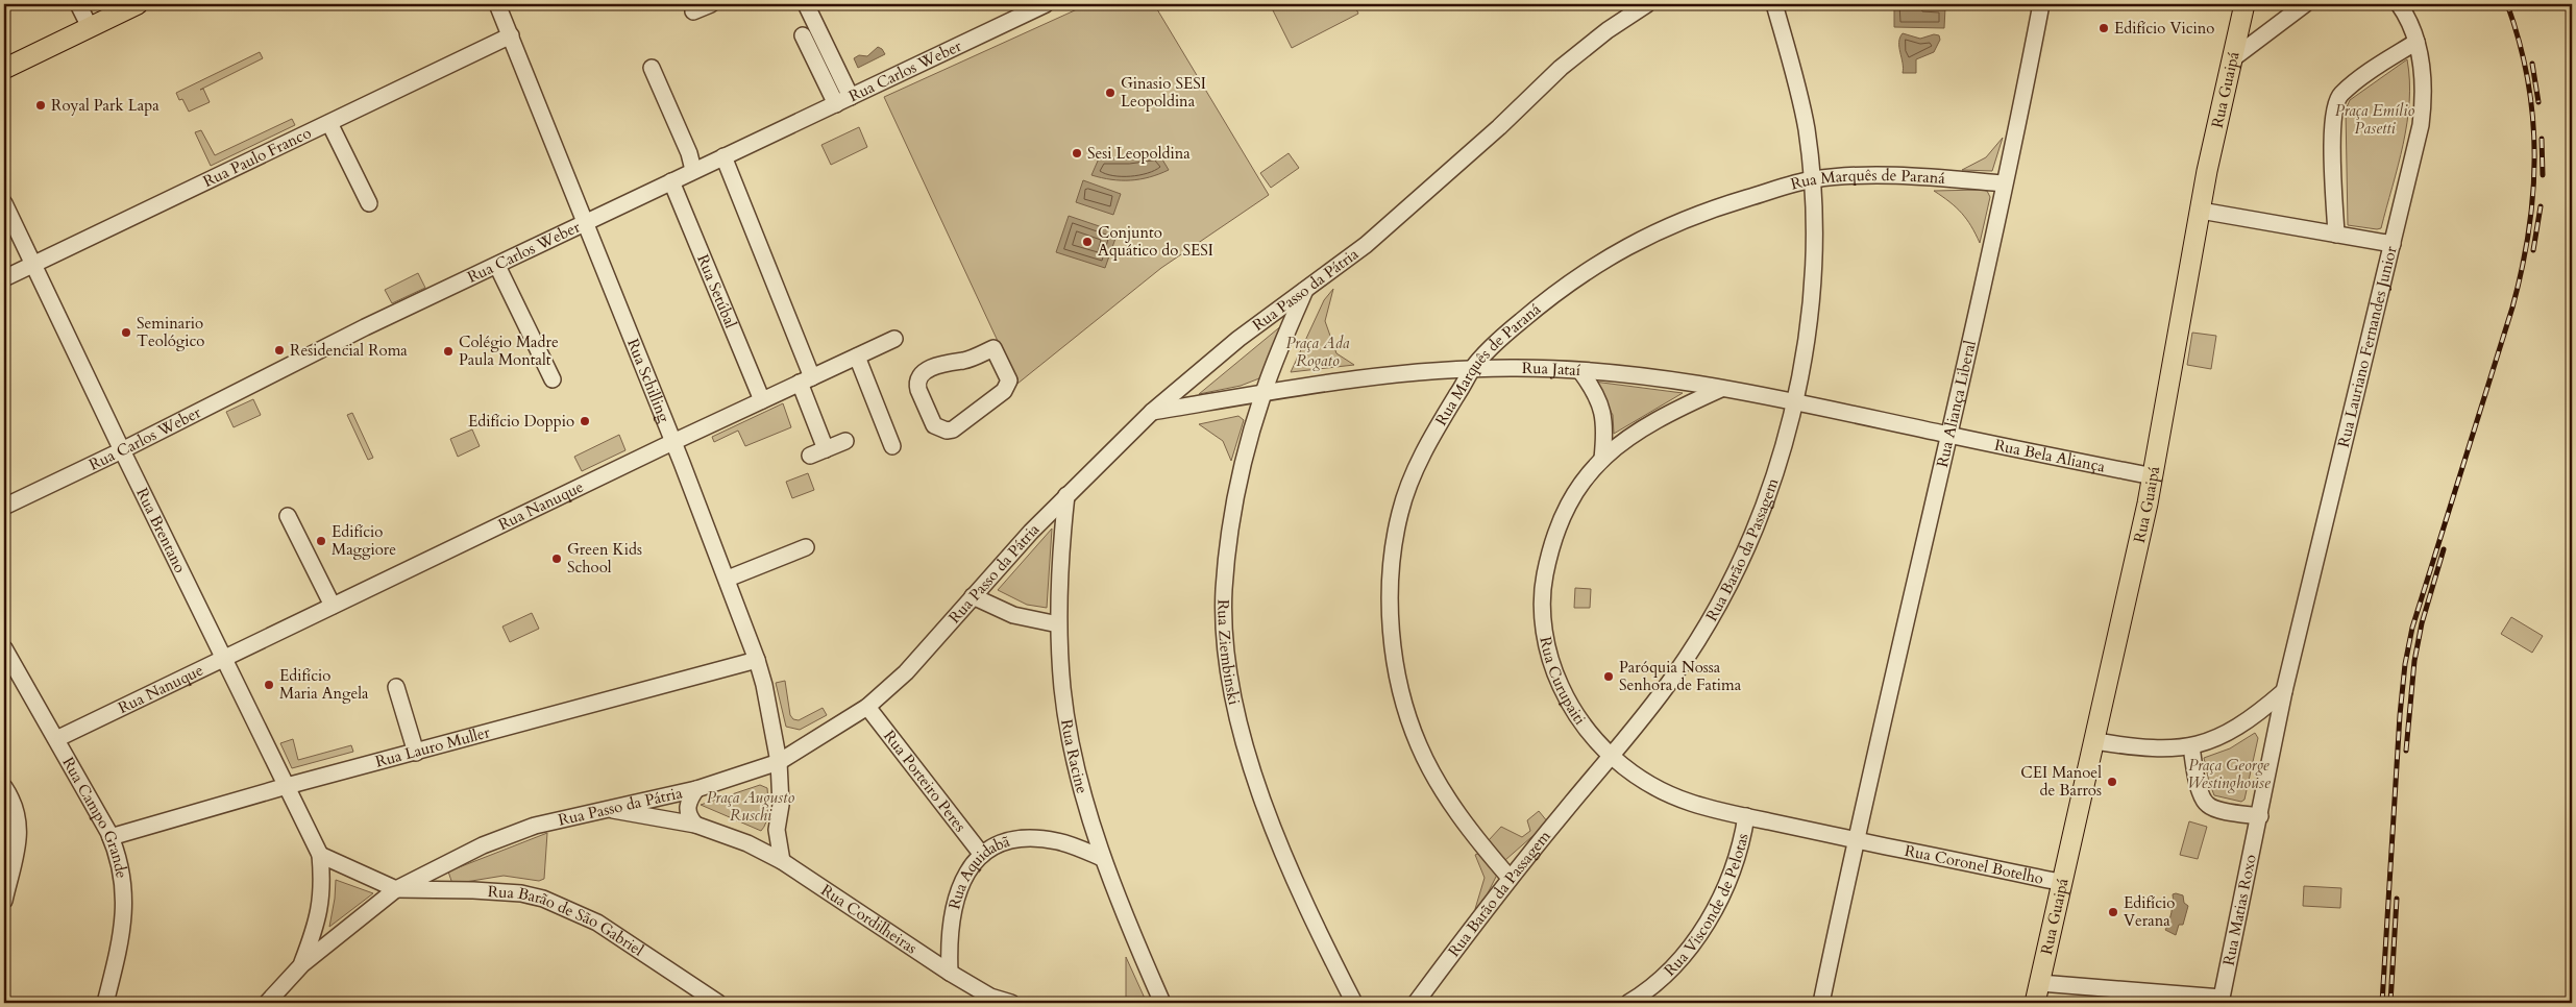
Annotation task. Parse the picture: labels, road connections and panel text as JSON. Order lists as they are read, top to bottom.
{
  "streets": {
    "main road": ["Rua Guaipá"],
    "street": [
      "Rua Carlos Weber",
      "Rua Paulo Franco",
      "Rua Marquês de Paraná",
      "Rua Passo da Pátria",
      "Rua Setúbal",
      "Rua Lauriano Fernandes Junior",
      "Rua Jataí",
      "Rua Schilling",
      "Rua Aliança Liberal",
      "Rua Bela Aliança",
      "Rua Nanuque",
      "Rua Brentano",
      "Rua Barão da Passagem",
      "Rua Ziembinski",
      "Rua Curupaiti",
      "Rua Lauro Muller",
      "Rua Racine",
      "Rua Porteiro Peres",
      "Rua Campo Grande",
      "Rua Coronel Botelho",
      "Rua Aquidabã",
      "Rua Visconde de Pelotas",
      "Rua Matias Roxo",
      "Rua Cordilheiras",
      "Rua Barão de São Gabriel"
    ]
  },
  "crossings": [
    ["Rua Carlos Weber", "Rua Setúbal"],
    ["Rua Carlos Weber", "Rua Schilling"],
    ["Rua Carlos Weber", "Rua Brentano"],
    ["Rua Guaipá", "Rua Bela Aliança"],
    ["Rua Guaipá", "Rua Coronel Botelho"],
    ["Rua Paulo Franco", "Rua Schilling"],
    ["Rua Paulo Franco", "Rua Brentano"],
    ["Rua Marquês de Paraná", "Rua Jataí"],
    ["Rua Marquês de Paraná", "Rua Aliança Liberal"],
    ["Rua Marquês de Paraná", "Rua Barão da Passagem"],
    ["Rua Passo da Pátria", "Rua Jataí"],
    ["Rua Passo da Pátria", "Rua Schilling"],
    ["Rua Passo da Pátria", "Rua Brentano"],
    ["Rua Passo da Pátria", "Rua Ziembinski"],
    ["Rua Passo da Pátria", "Rua Racine"],
    ["Rua Passo da Pátria", "Rua Porteiro Peres"],
    ["Rua Passo da Pátria", "Rua Cordilheiras"],
    ["Rua Passo da Pátria", "Rua Barão de São Gabriel"],
    ["Rua Setúbal", "Rua Nanuque"],
    ["Rua Jataí", "Rua Aliança Liberal"],
    ["Rua Jataí", "Rua Bela Aliança"],
    ["Rua Jataí", "Rua Barão da Passagem"],
    ["Rua Jataí", "Rua Ziembinski"],
    ["Rua Jataí", "Rua Curupaiti"],
    ["Rua Schilling", "Rua Nanuque"],
    ["Rua Schilling", "Rua Lauro Muller"],
    ["Rua Schilling", "Rua Cordilheiras"],
    ["Rua Aliança Liberal", "Rua Bela Aliança"],
    ["Rua Aliança Liberal", "Rua Coronel Botelho"],
    ["Rua Nanuque", "Rua Brentano"],
    ["Rua Nanuque", "Rua Campo Grande"],
    ["Rua Brentano", "Rua Lauro Muller"],
    ["Rua Barão da Passagem", "Rua Curupaiti"],
    ["Rua Curupaiti", "Rua Coronel Botelho"],
    ["Rua Curupaiti", "Rua Visconde de Pelotas"],
    ["Rua Lauro Muller", "Rua Campo Grande"],
    ["Rua Racine", "Rua Aquidabã"],
    ["Rua Porteiro Peres", "Rua Aquidabã"],
    ["Rua Coronel Botelho", "Rua Visconde de Pelotas"],
    ["Rua Aquidabã", "Rua Cordilheiras"]
  ],
  "parks": [
    "Praça Emílio Pasetti",
    "Praça Ada Rogato",
    "Praça George Westinghouse",
    "Praça Augusto Ruschi"
  ],
  "places": [
    "Edifício Vicino",
    "Ginasio SESI Leopoldina",
    "Royal Park Lapa",
    "Sesi Leopoldina",
    "Conjunto Aquático do SESI",
    "Seminario Teológico",
    "Residencial Roma",
    "Colégio Madre Paula Montalt",
    "Edifício Doppio",
    "Edifício Maggiore",
    "Green Kids School",
    "Paróquia Nossa Senhora de Fatima",
    "Edifício Maria Angela",
    "CEI Manoel de Barros",
    "Edifício Verana"
  ]
}
